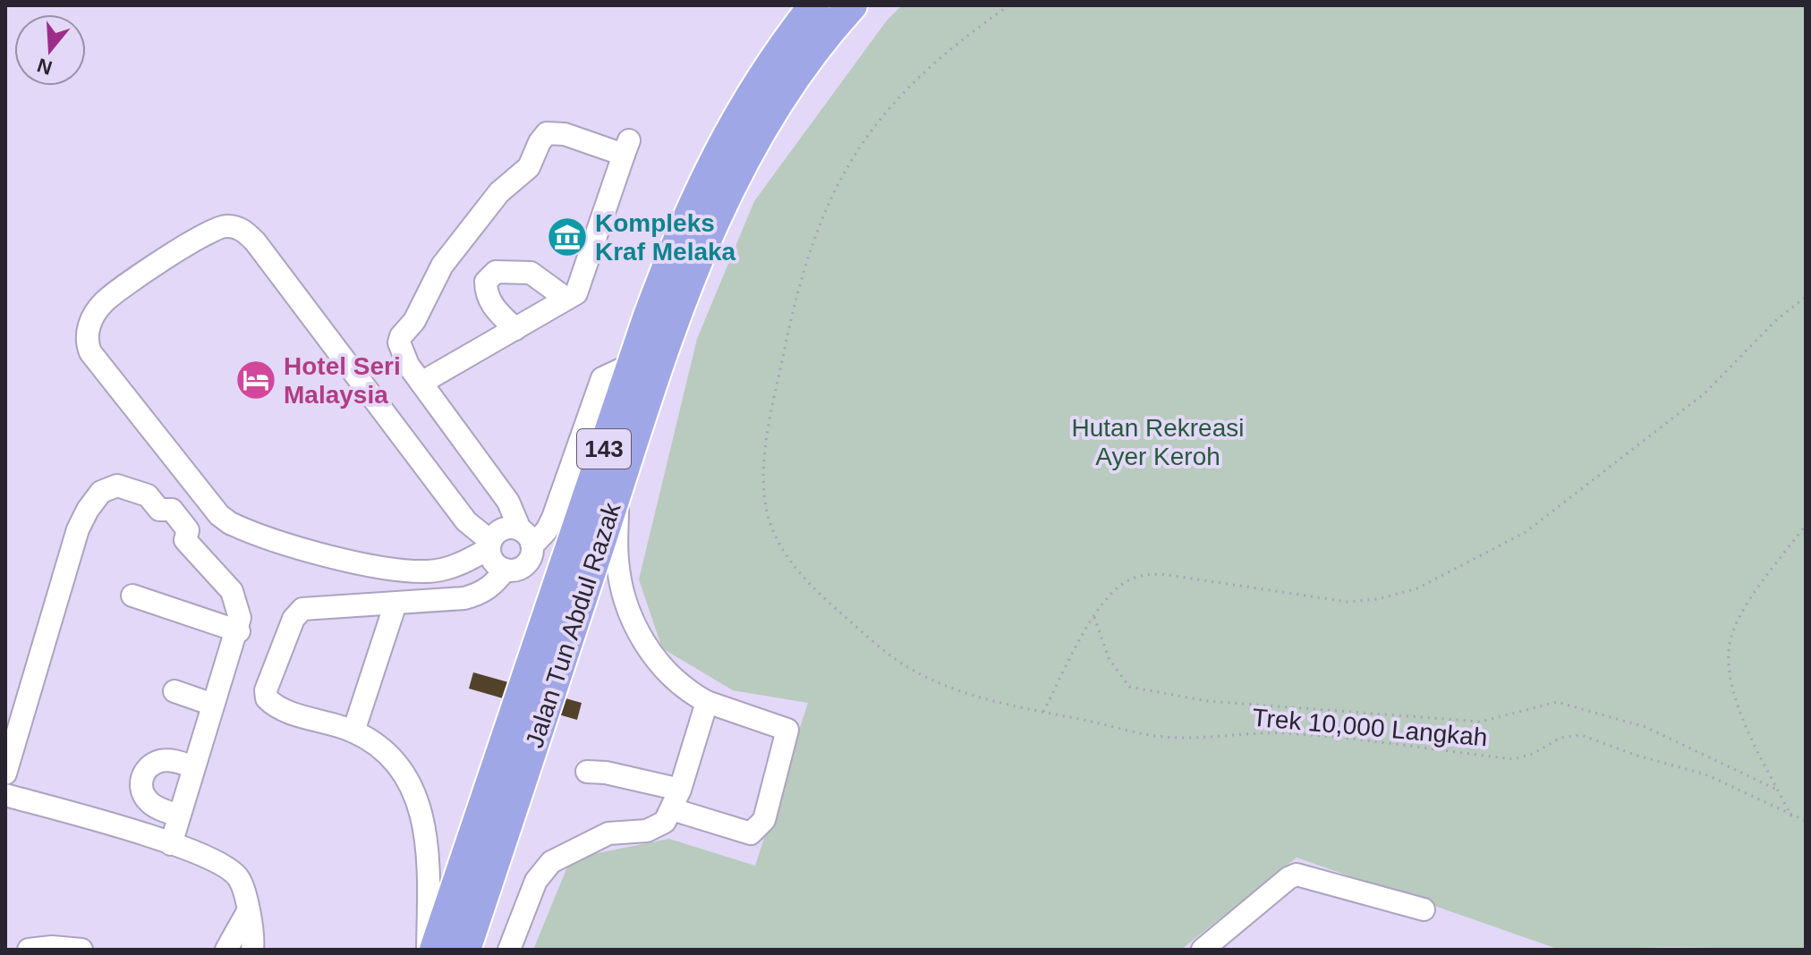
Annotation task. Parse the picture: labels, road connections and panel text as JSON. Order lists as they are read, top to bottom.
{
  "streets": {
    "highway": ["143", "Jalan Tun Abdul Razak"],
    "path": ["Trek 10,000 Langkah"]
  },
  "parks": ["Hutan Rekreasi Ayer Keroh"],
  "places": {
    "museum": ["Kompleks Kraf Melaka"],
    "hotel": ["Hotel Seri Malaysia"]
  },
  "north": "bottom"
}
